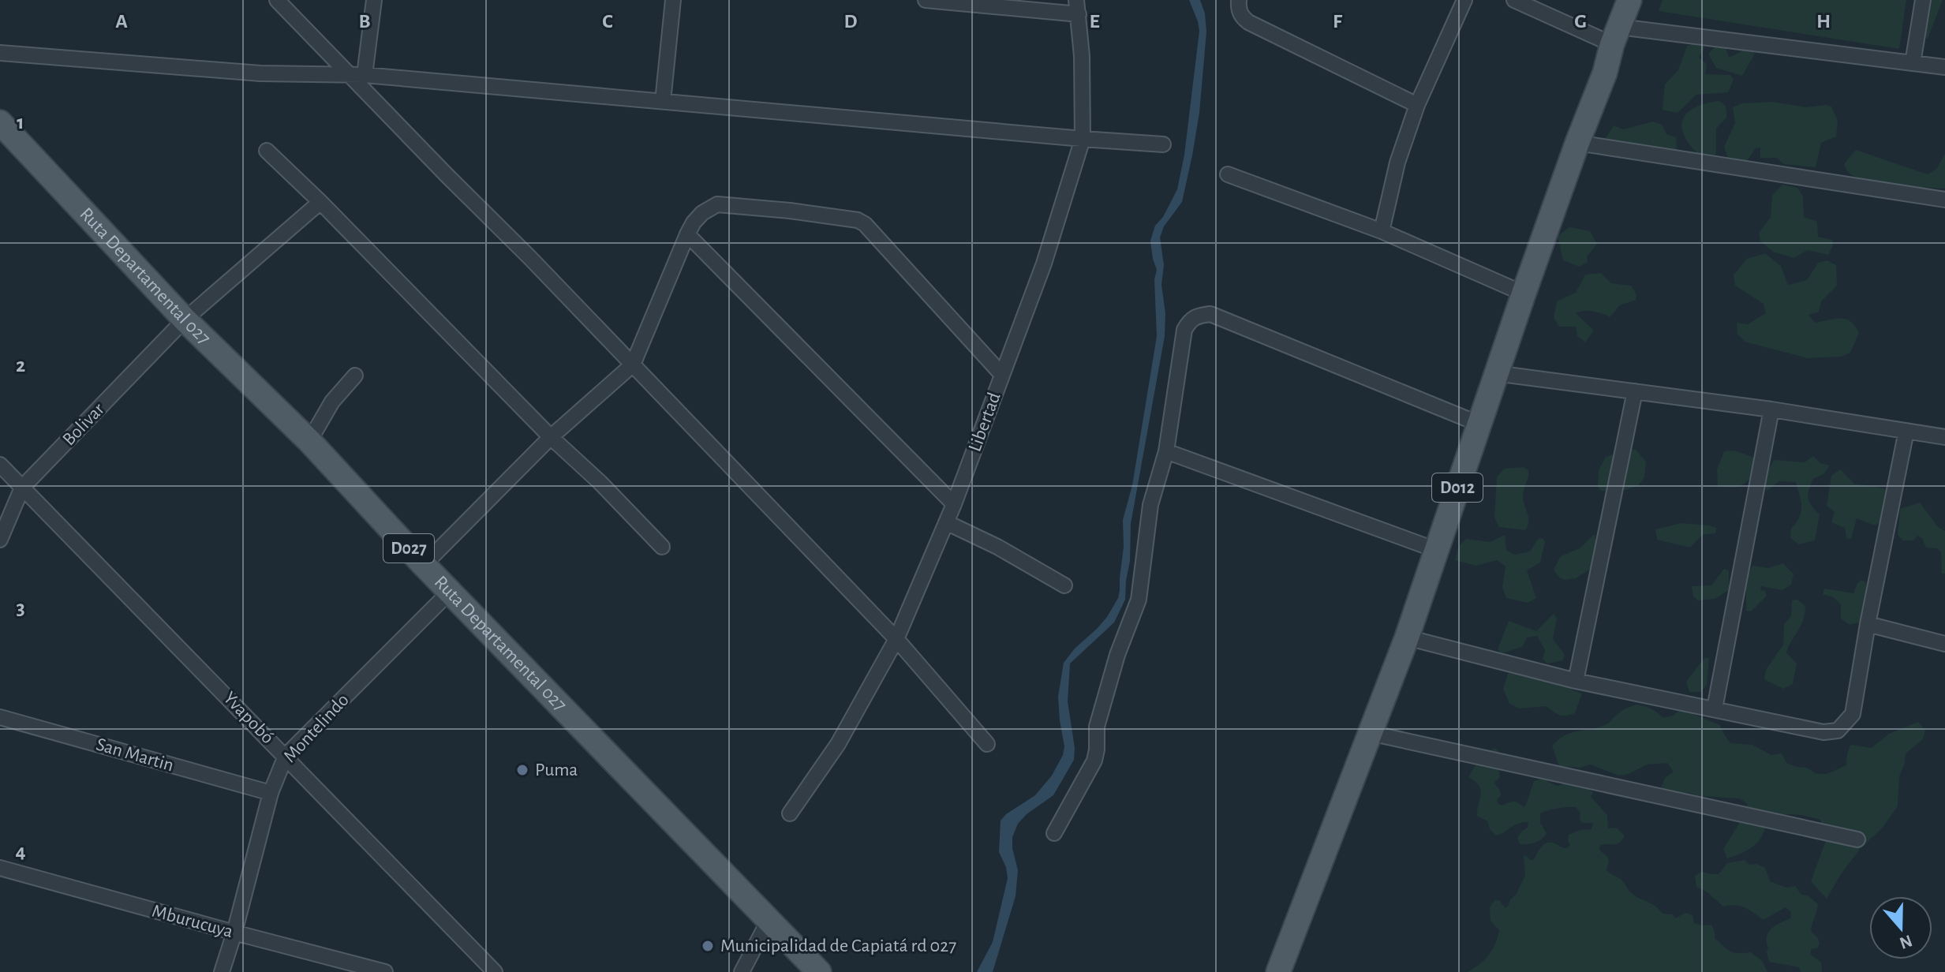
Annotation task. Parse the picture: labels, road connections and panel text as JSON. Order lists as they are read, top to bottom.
{
  "streets": {
    "main road": ["Ruta Departamental 027", "D012", "D027"],
    "street": [
      "Libertad",
      "Bolivar",
      "Yvapobó",
      "Montelindo",
      "San Martin",
      "Mburucuya"
    ]
  },
  "crossings": [
    ["Ruta Departamental 027", "Bolivar"],
    ["Ruta Departamental 027", "Montelindo"],
    ["Bolivar", "Yvapobó"],
    ["Yvapobó", "Montelindo"],
    ["Montelindo", "San Martin"],
    ["Montelindo", "Mburucuya"]
  ],
  "places": ["Puma", "Municipalidad de Capiatá rd 027"],
  "north": "bottom",
  "grid": {
    "columns": [
      "A",
      "B",
      "C",
      "D",
      "E",
      "F",
      "G",
      "H"
    ],
    "rows": [
      "1",
      "2",
      "3",
      "4"
    ]
  }
}
